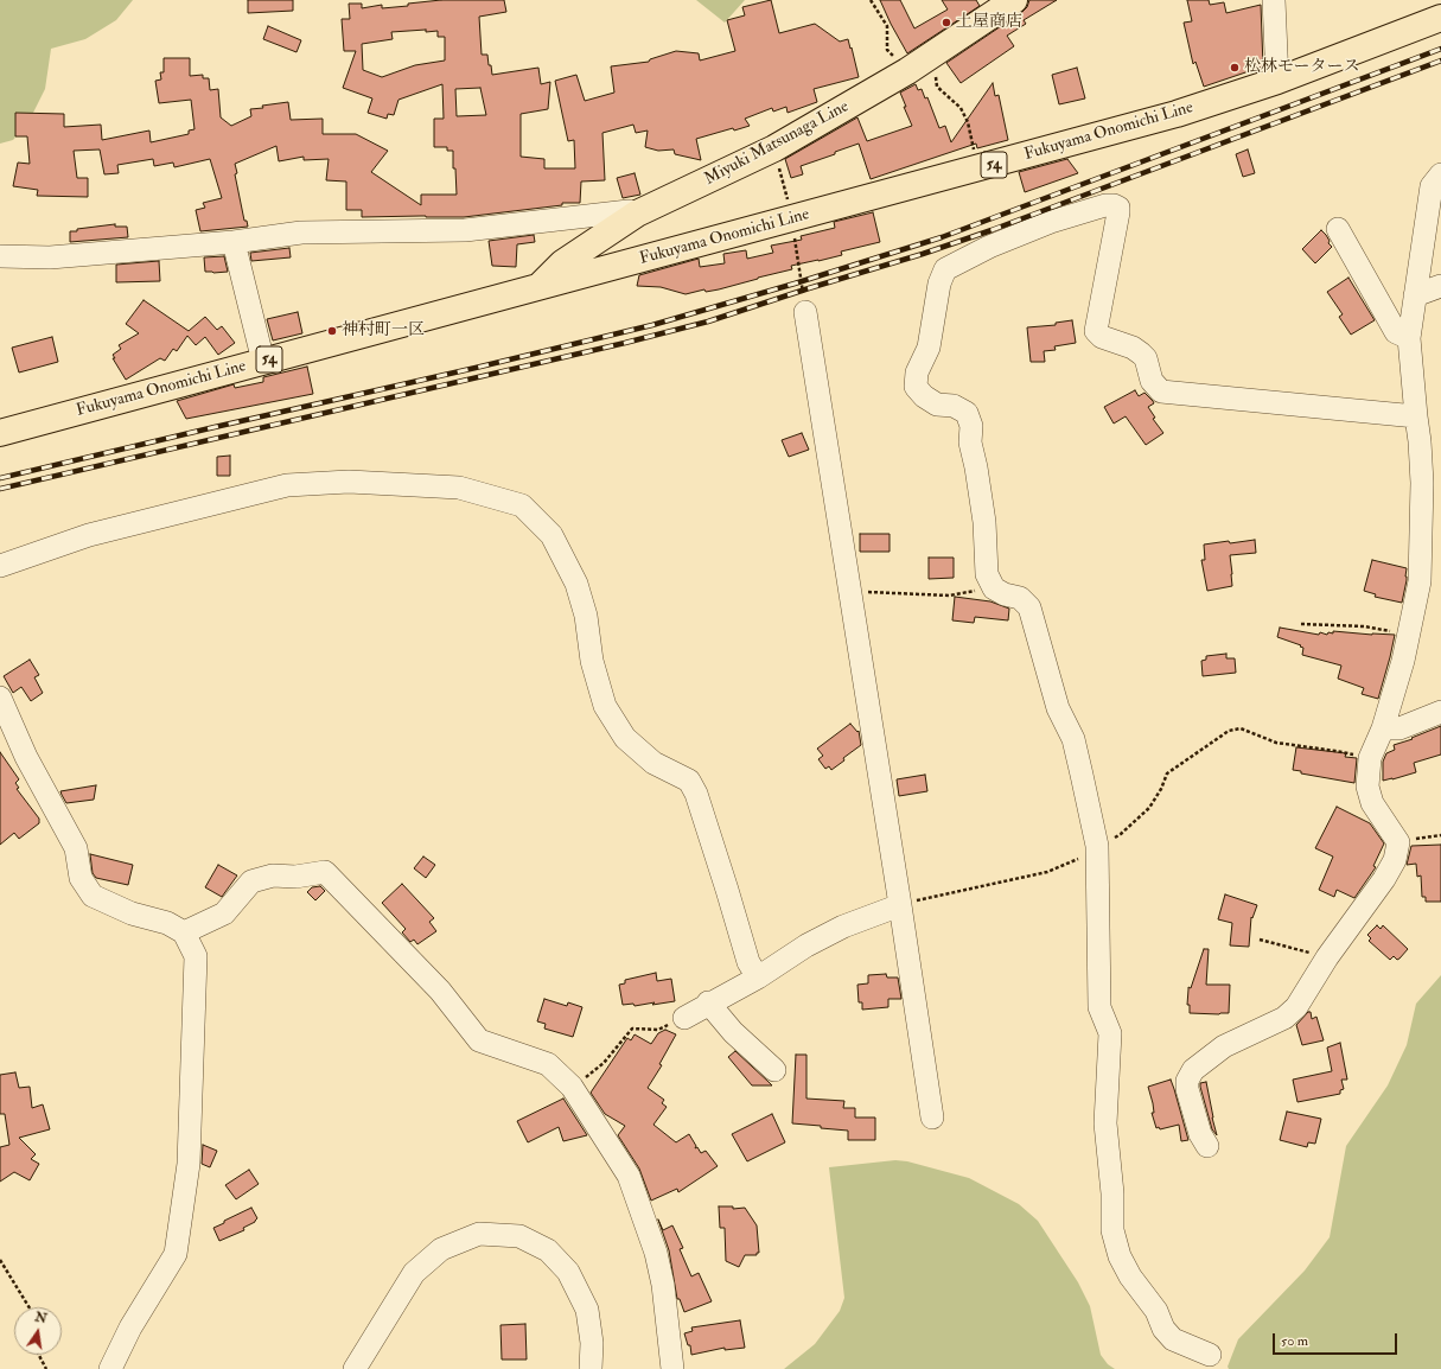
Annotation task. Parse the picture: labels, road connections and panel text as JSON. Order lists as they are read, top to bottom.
{
  "streets": {
    "main road": ["Fukuyama Onomichi Line", "Miyuki Matsunaga Line", "54"]
  },
  "crossings": [
    ["Fukuyama Onomichi Line", "Miyuki Matsunaga Line"]
  ],
  "places": ["土屋商店", "松林モータース", "神村町一区"],
  "scale_bar": "50 m",
  "north": "top"
}
